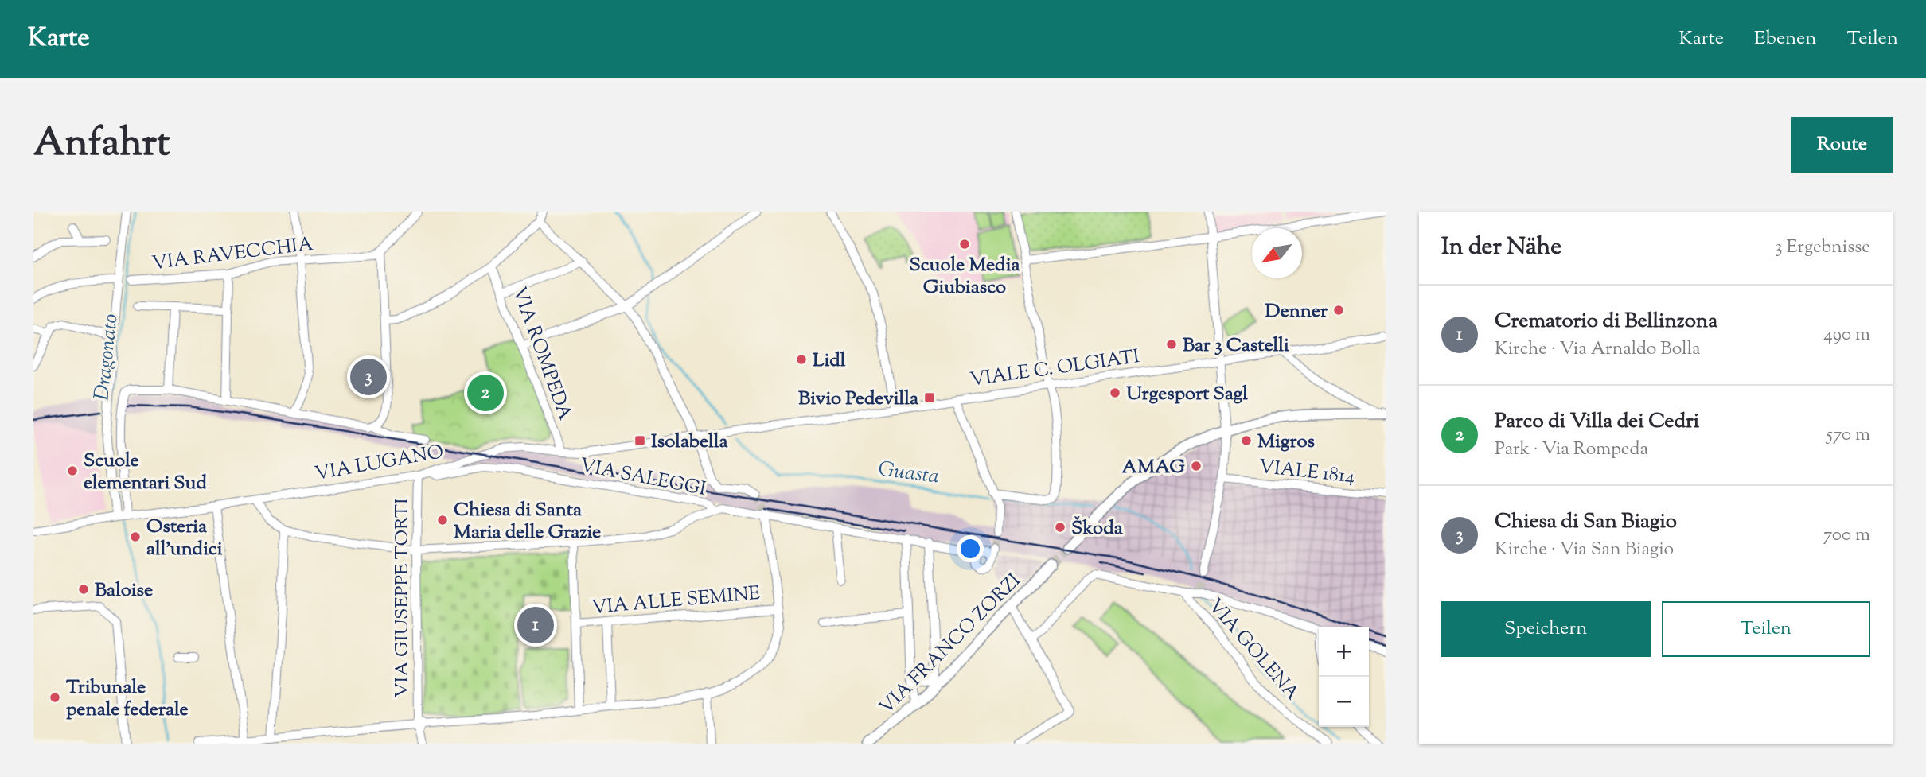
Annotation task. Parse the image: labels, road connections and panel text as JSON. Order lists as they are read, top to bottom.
{
  "streets": {
    "main road": ["VIA FRANCO ZORZI"],
    "street": [
      "VIA RAVECCHIA",
      "VIA ROMPEDA",
      "VIALE C. OLGIATI",
      "VIA LUGANO",
      "VIALE 1814",
      "VIA SALEGGI",
      "VIA GIUSEPPE TORTI",
      "VIA ALLE SEMINE",
      "VIA GOLENA"
    ]
  },
  "crossings": [
    ["VIA ROMPEDA", "VIA LUGANO"],
    ["VIALE C. OLGIATI", "VIA LUGANO"],
    ["VIA LUGANO", "VIA SALEGGI"],
    ["VIA LUGANO", "VIA GIUSEPPE TORTI"]
  ],
  "water": ["Dragonato", "Guasta"],
  "places": {
    "other": [
      "Scuole Media Giubiasco",
      "Denner",
      "Bar 3 Castelli",
      "Lidl",
      "Urgesport Sagl",
      "Migros",
      "AMAG",
      "Scuole elementari Sud",
      "Chiesa di Santa Maria delle Grazie",
      "Škoda",
      "Osteria all'undici",
      "Baloise",
      "Tribunale penale federale"
    ],
    "transit": ["Bivio Pedevilla", "Isolabella"]
  },
  "north": "bottom left",
  "page": {
    "header": "Karte",
    "nav": ["Karte", "Ebenen", "Teilen"],
    "title": "Anfahrt",
    "buttons": [
      "Route",
      ["Speichern", "Teilen"]
    ],
    "heading": ["In der Nähe", "3 Ergebnisse"],
    "list": [
      {
        "mark": "1",
        "name": "Crematorio di Bellinzona",
        "note": "Kirche · Via Arnaldo Bolla",
        "value": "490 m"
      },
      {
        "mark": "2",
        "name": "Parco di Villa dei Cedri",
        "note": "Park · Via Rompeda",
        "value": "570 m"
      },
      {
        "mark": "3",
        "name": "Chiesa di San Biagio",
        "note": "Kirche · Via San Biagio",
        "value": "700 m"
      }
    ],
    "pins": ["3", "2", "1"],
    "map_buttons": ["+", "−"]
  }
}
